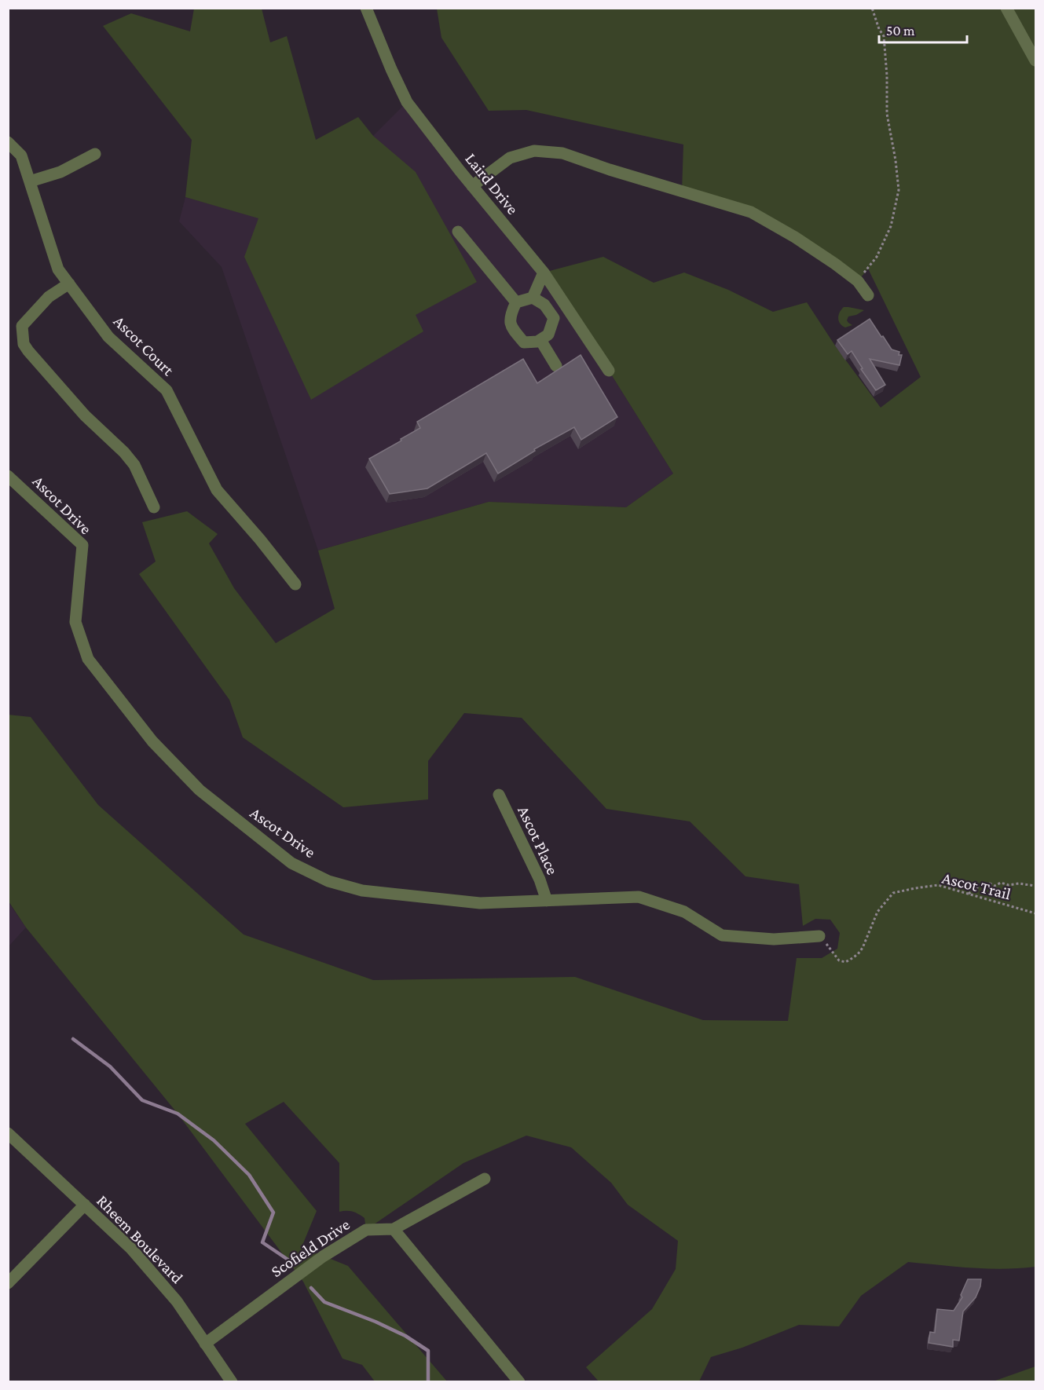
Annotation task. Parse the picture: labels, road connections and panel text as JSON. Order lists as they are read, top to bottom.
{
  "streets": {
    "street": [
      "Laird Drive",
      "Ascot Court",
      "Ascot Drive",
      "Ascot Place",
      "Rheem Boulevard",
      "Scofield Drive"
    ],
    "path": ["Ascot Trail"]
  },
  "crossings": [
    ["Ascot Drive", "Ascot Place"],
    ["Ascot Drive", "Ascot Trail"],
    ["Rheem Boulevard", "Scofield Drive"]
  ],
  "scale_bar": "50 m"
}
